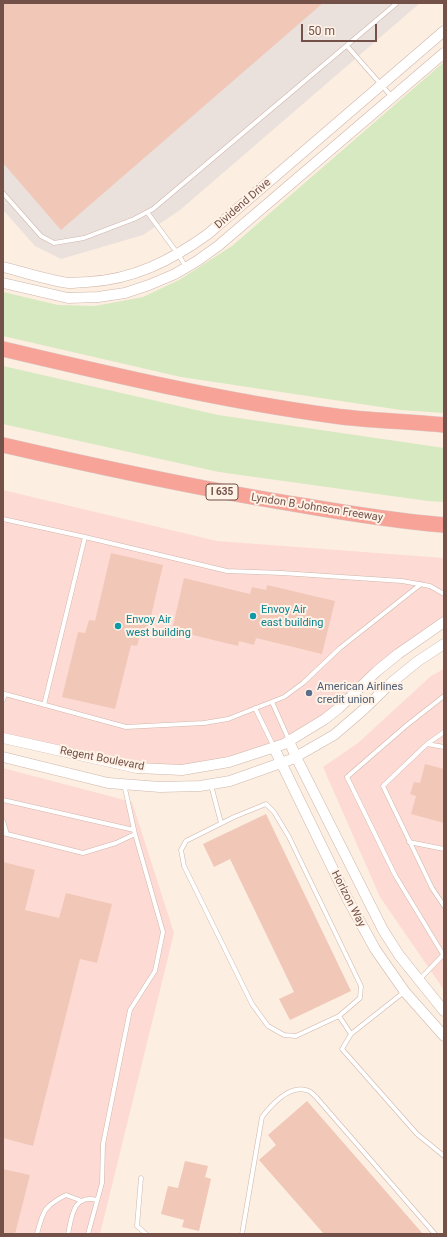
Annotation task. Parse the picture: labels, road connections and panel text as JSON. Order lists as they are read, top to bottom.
{
  "streets": {
    "highway": ["I 635", "Lyndon B Johnson Freeway"],
    "street": ["Dividend Drive", "Regent Boulevard", "Horizon Way"]
  },
  "crossings": [
    ["Regent Boulevard", "Horizon Way"]
  ],
  "places": ["Envoy Air east building", "Envoy Air west building", "American Airlines credit union"],
  "scale_bar": "50 m"
}
